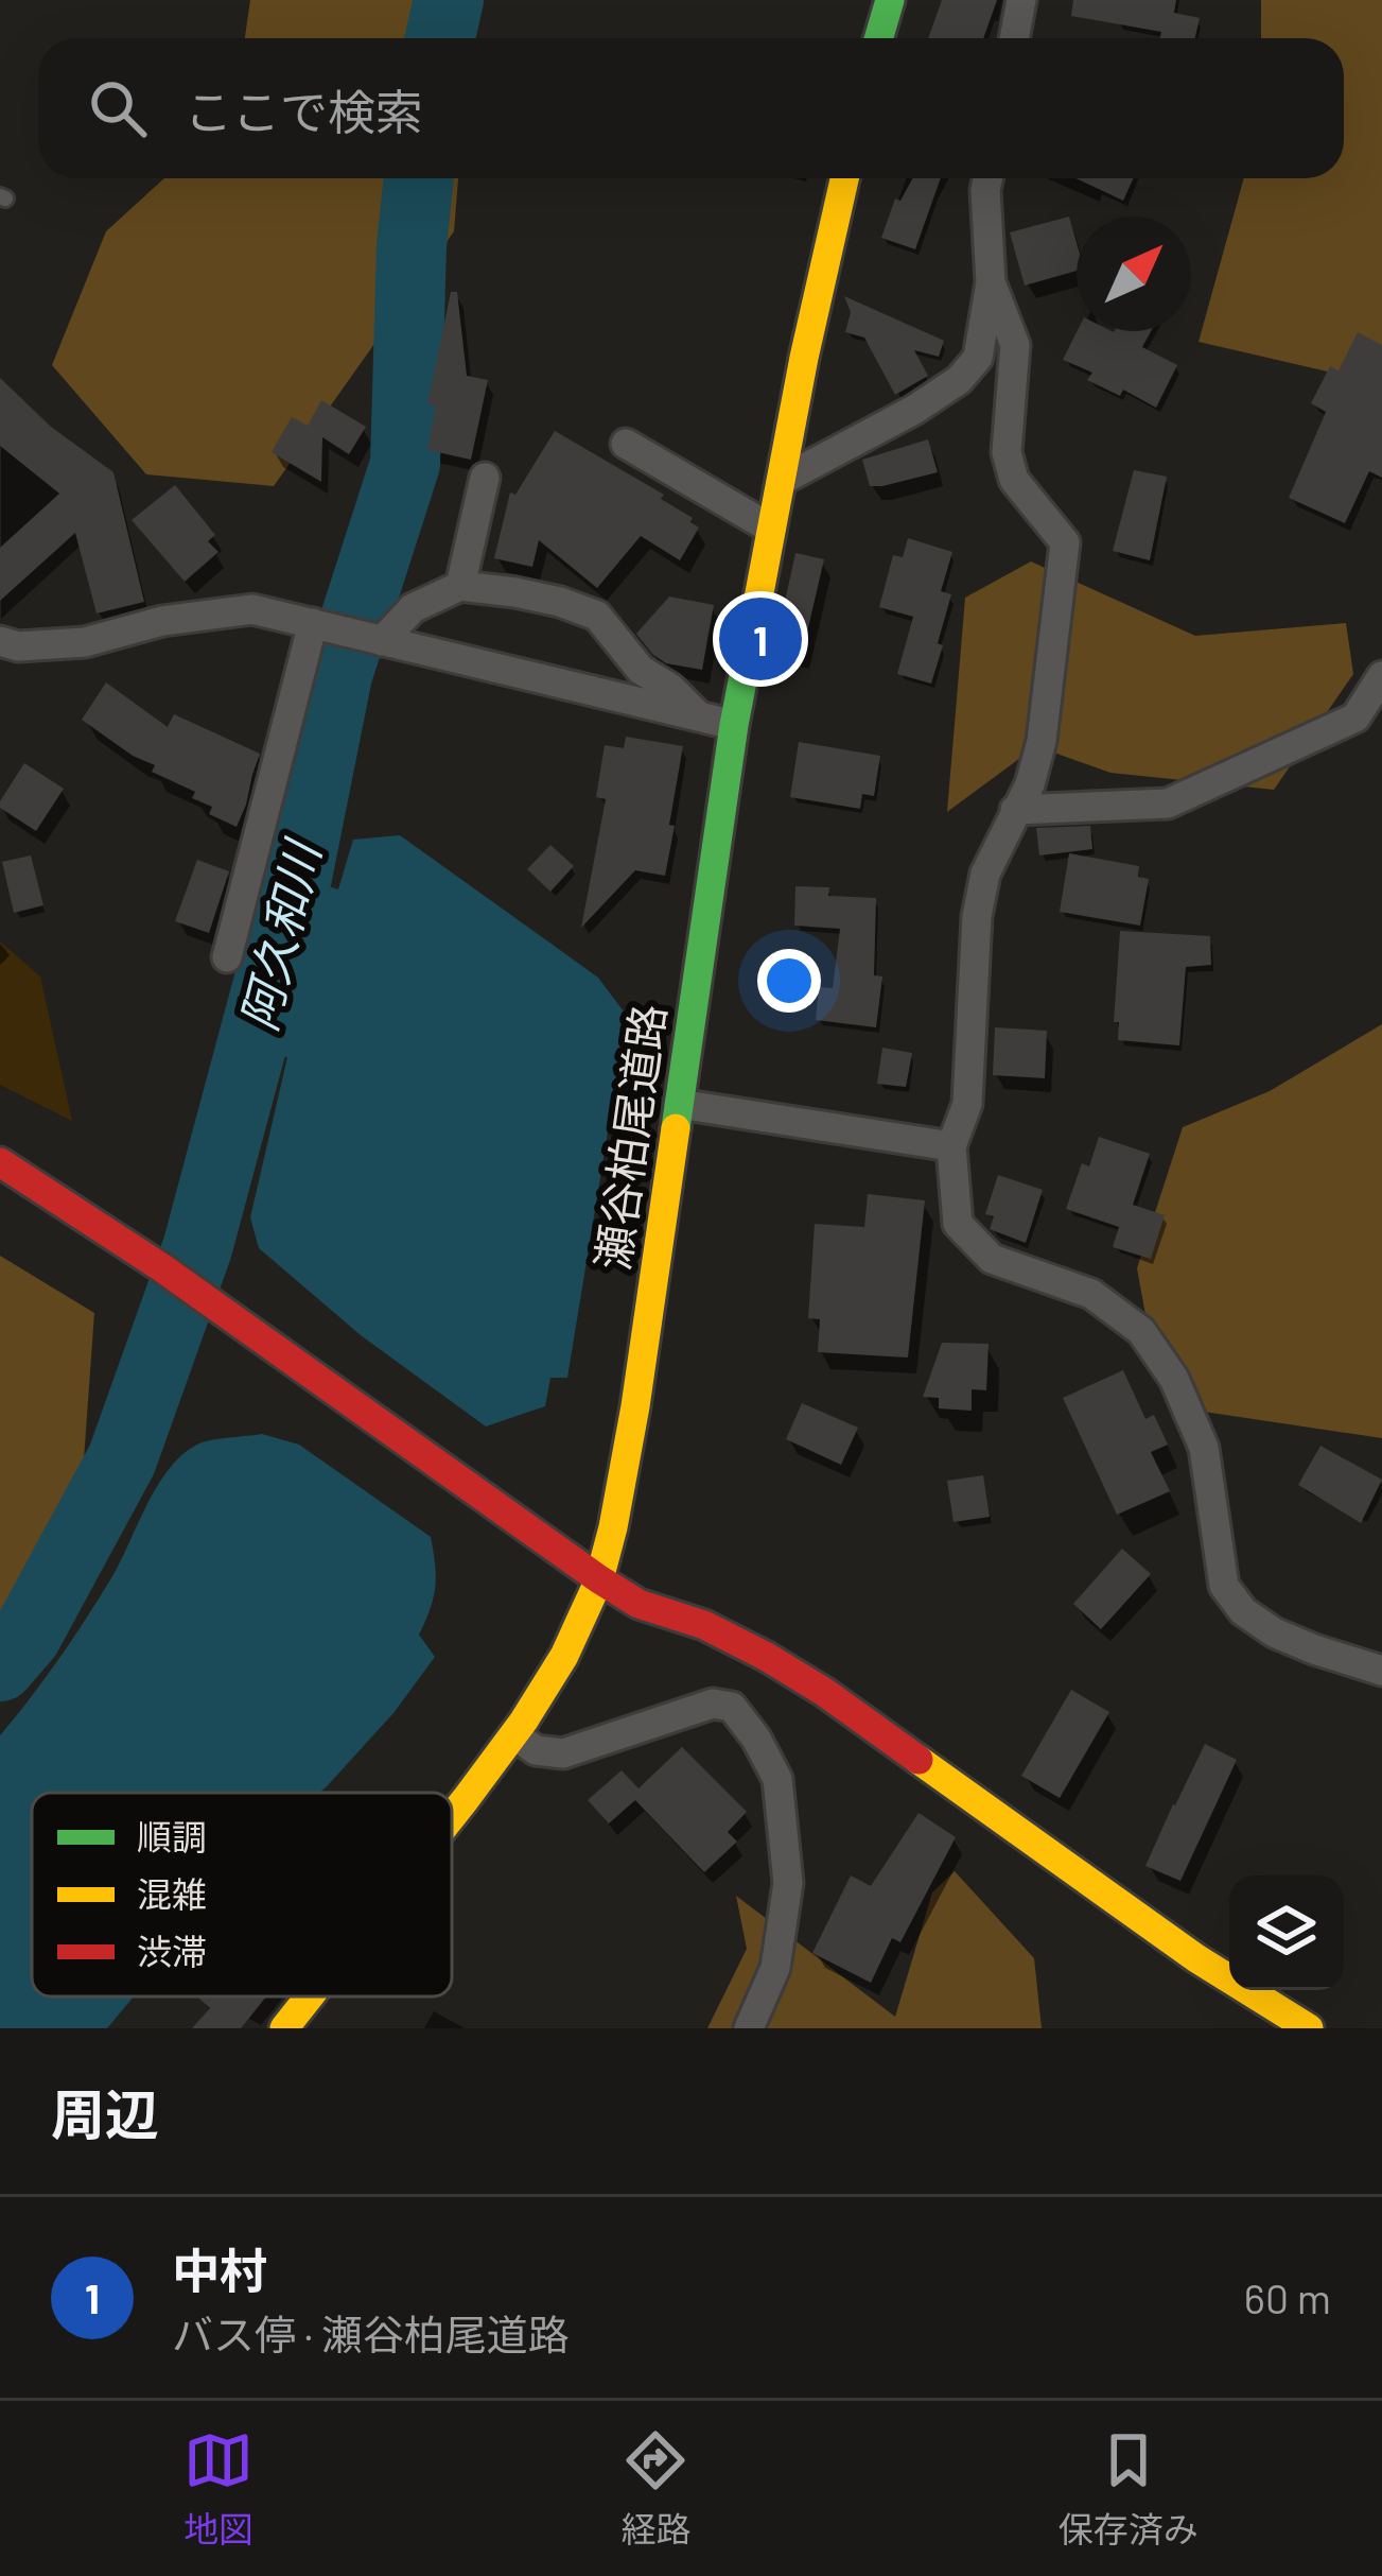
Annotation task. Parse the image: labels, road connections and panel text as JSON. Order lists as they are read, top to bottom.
{
  "streets": {
    "main road": ["瀬谷柏尾道路"]
  },
  "water": ["阿久和川"],
  "legend": ["順調", "混雑", "渋滞"],
  "north": "top right",
  "page": {
    "search": "ここで検索",
    "pins": "1",
    "heading": "周辺",
    "list": [
      {
        "mark": "1",
        "name": "中村",
        "note": "バス停 · 瀬谷柏尾道路",
        "value": "60 m"
      }
    ],
    "nav": ["地図", "経路", "保存済み"]
  }
}
